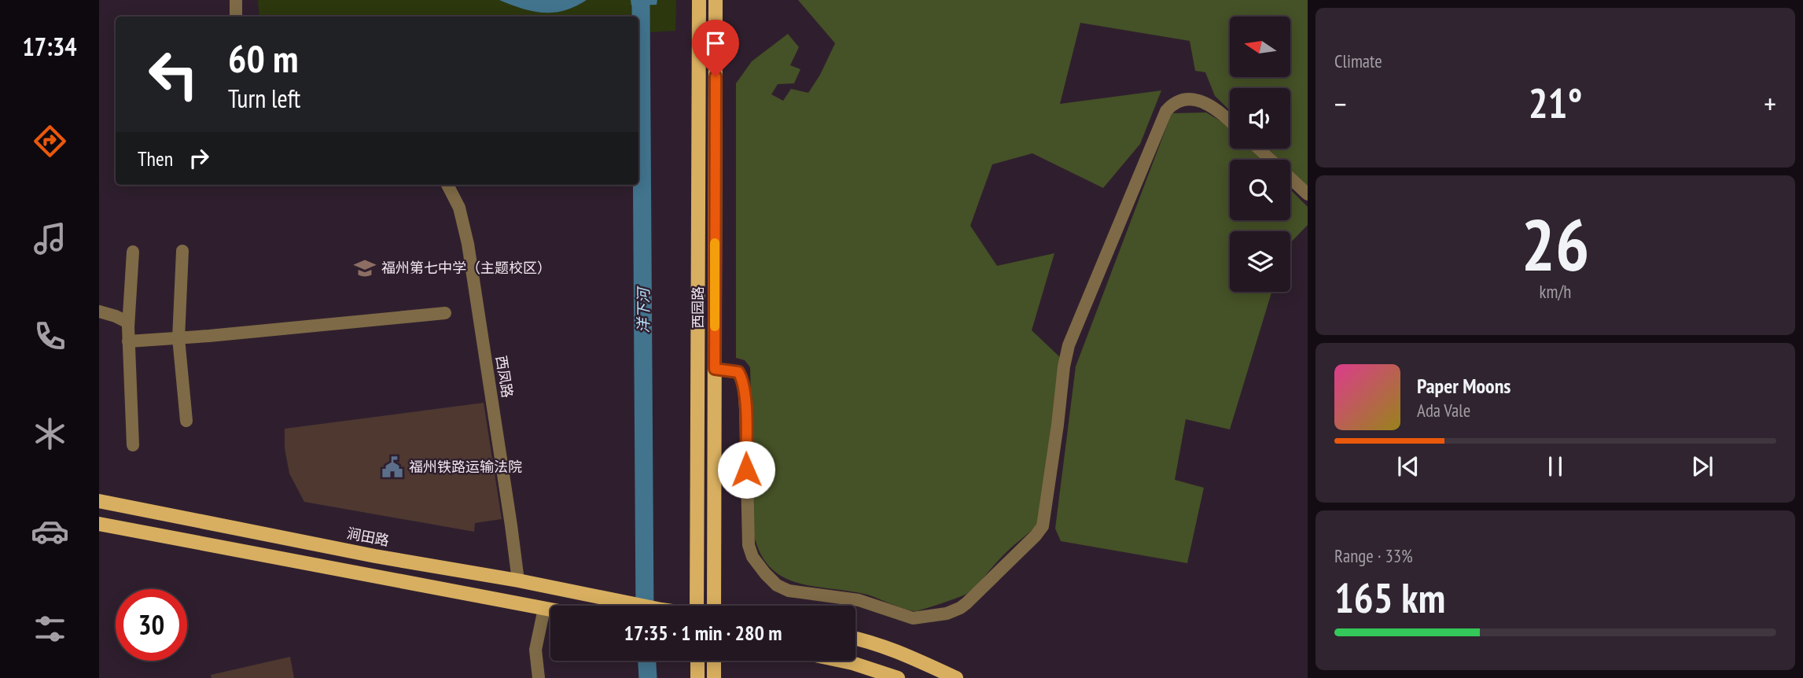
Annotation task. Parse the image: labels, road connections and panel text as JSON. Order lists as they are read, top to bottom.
{
  "streets": {
    "main road": ["西园路", "涧田路"],
    "street": ["西凤路"]
  },
  "crossings": [
    ["西凤路", "涧田路"]
  ],
  "water": ["洋下河"],
  "places": {
    "school or university": ["福州第七中学（主题校区）"],
    "public building": ["福州铁路运输法院"]
  },
  "north": "left",
  "page": {
    "tabs": "17:34",
    "tile": [
      "Climate",
      ["26", "km/h"],
      ["Range · 33%", "165 km"]
    ],
    "turn": ["60 m", "Turn left"],
    "heat": ["−", "21°", "+"],
    "then": "Then",
    "song": ["Paper Moons", "Ada Vale"],
    "limit": "30",
    "trip": "17:35 · 1 min · 280 m"
  }
}
